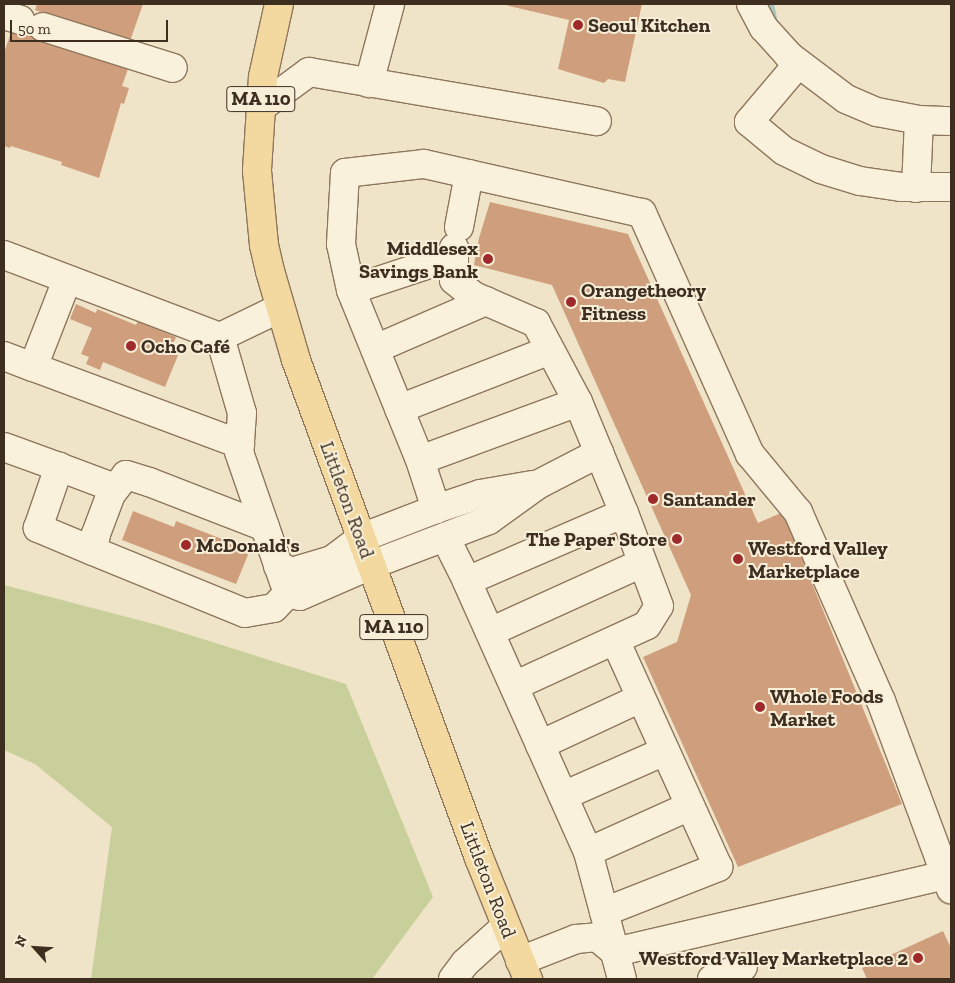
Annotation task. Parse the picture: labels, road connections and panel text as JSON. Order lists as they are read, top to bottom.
{
  "streets": {
    "main road": ["MA 110", "Littleton Road"]
  },
  "places": [
    "Seoul Kitchen",
    "Middlesex Savings Bank",
    "Orangetheory Fitness",
    "Ocho Café",
    "Santander",
    "The Paper Store",
    "McDonald's",
    "Westford Valley Marketplace",
    "Whole Foods Market",
    "Westford Valley Marketplace 2"
  ],
  "scale_bar": "50 m",
  "north": "top left"
}
